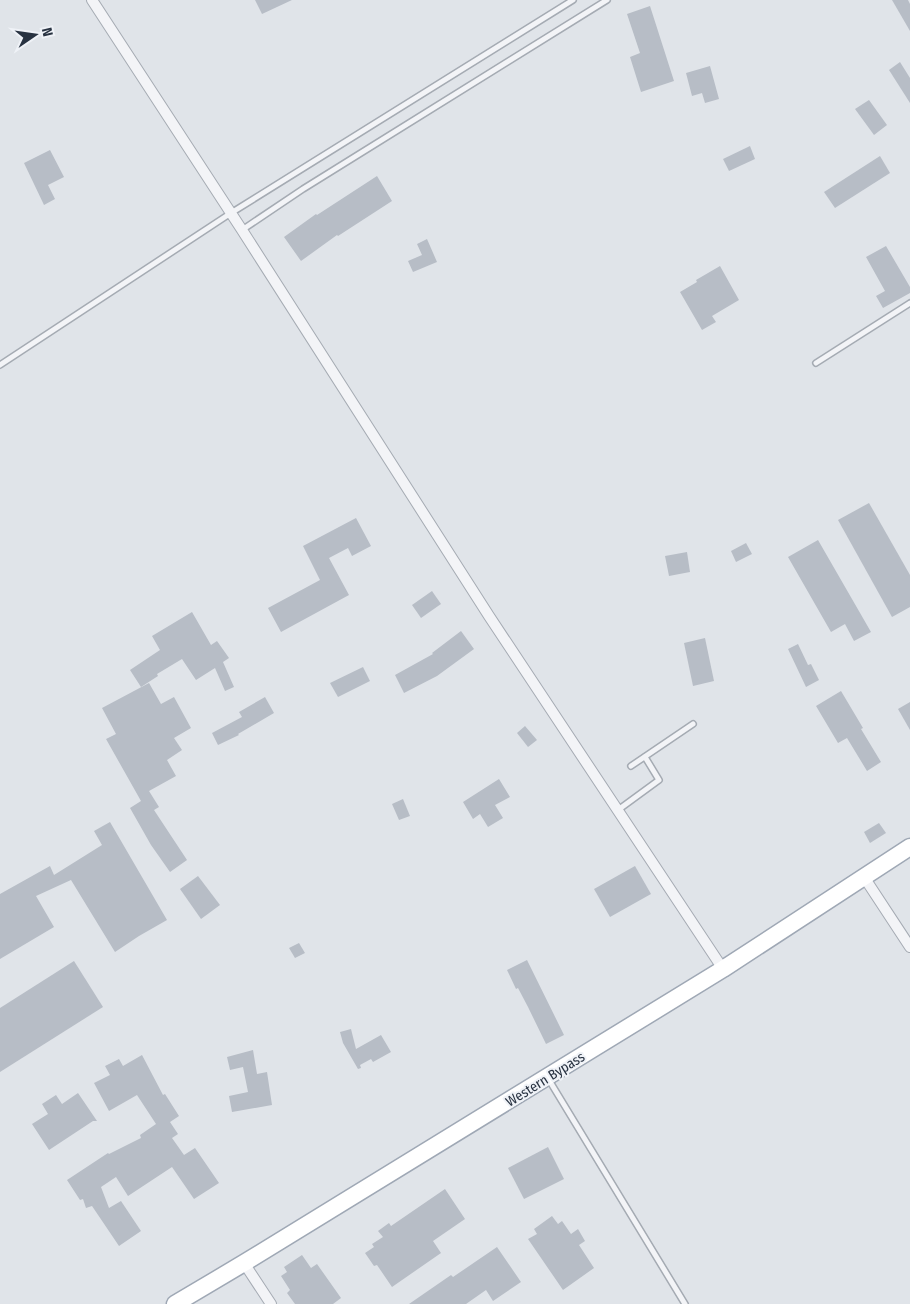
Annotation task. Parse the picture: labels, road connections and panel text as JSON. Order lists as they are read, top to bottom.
{
  "streets": {
    "main road": ["Western Bypass"]
  },
  "north": "right"
}
